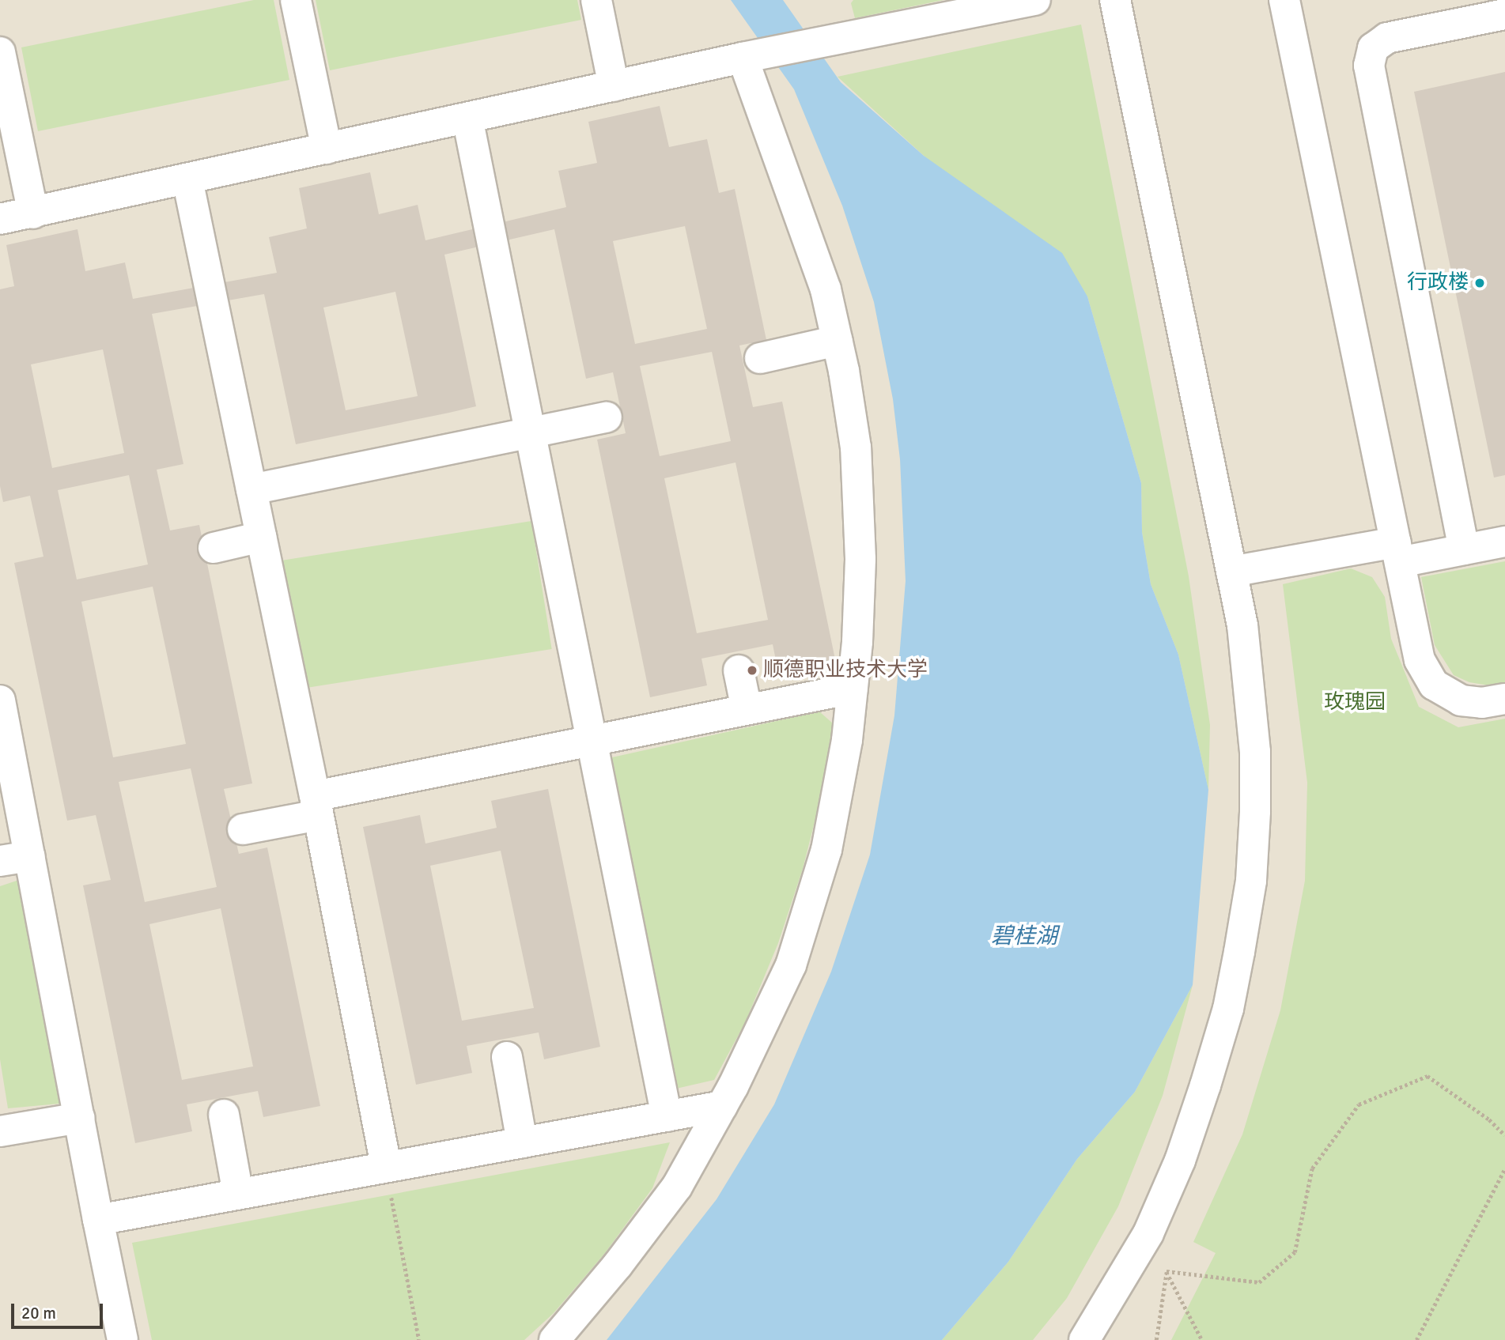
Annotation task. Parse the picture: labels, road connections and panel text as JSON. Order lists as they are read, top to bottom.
{
  "water": ["碧桂湖"],
  "parks": ["玫瑰园"],
  "places": ["行政楼", "顺德职业技术大学"],
  "scale_bar": "20 m"
}
